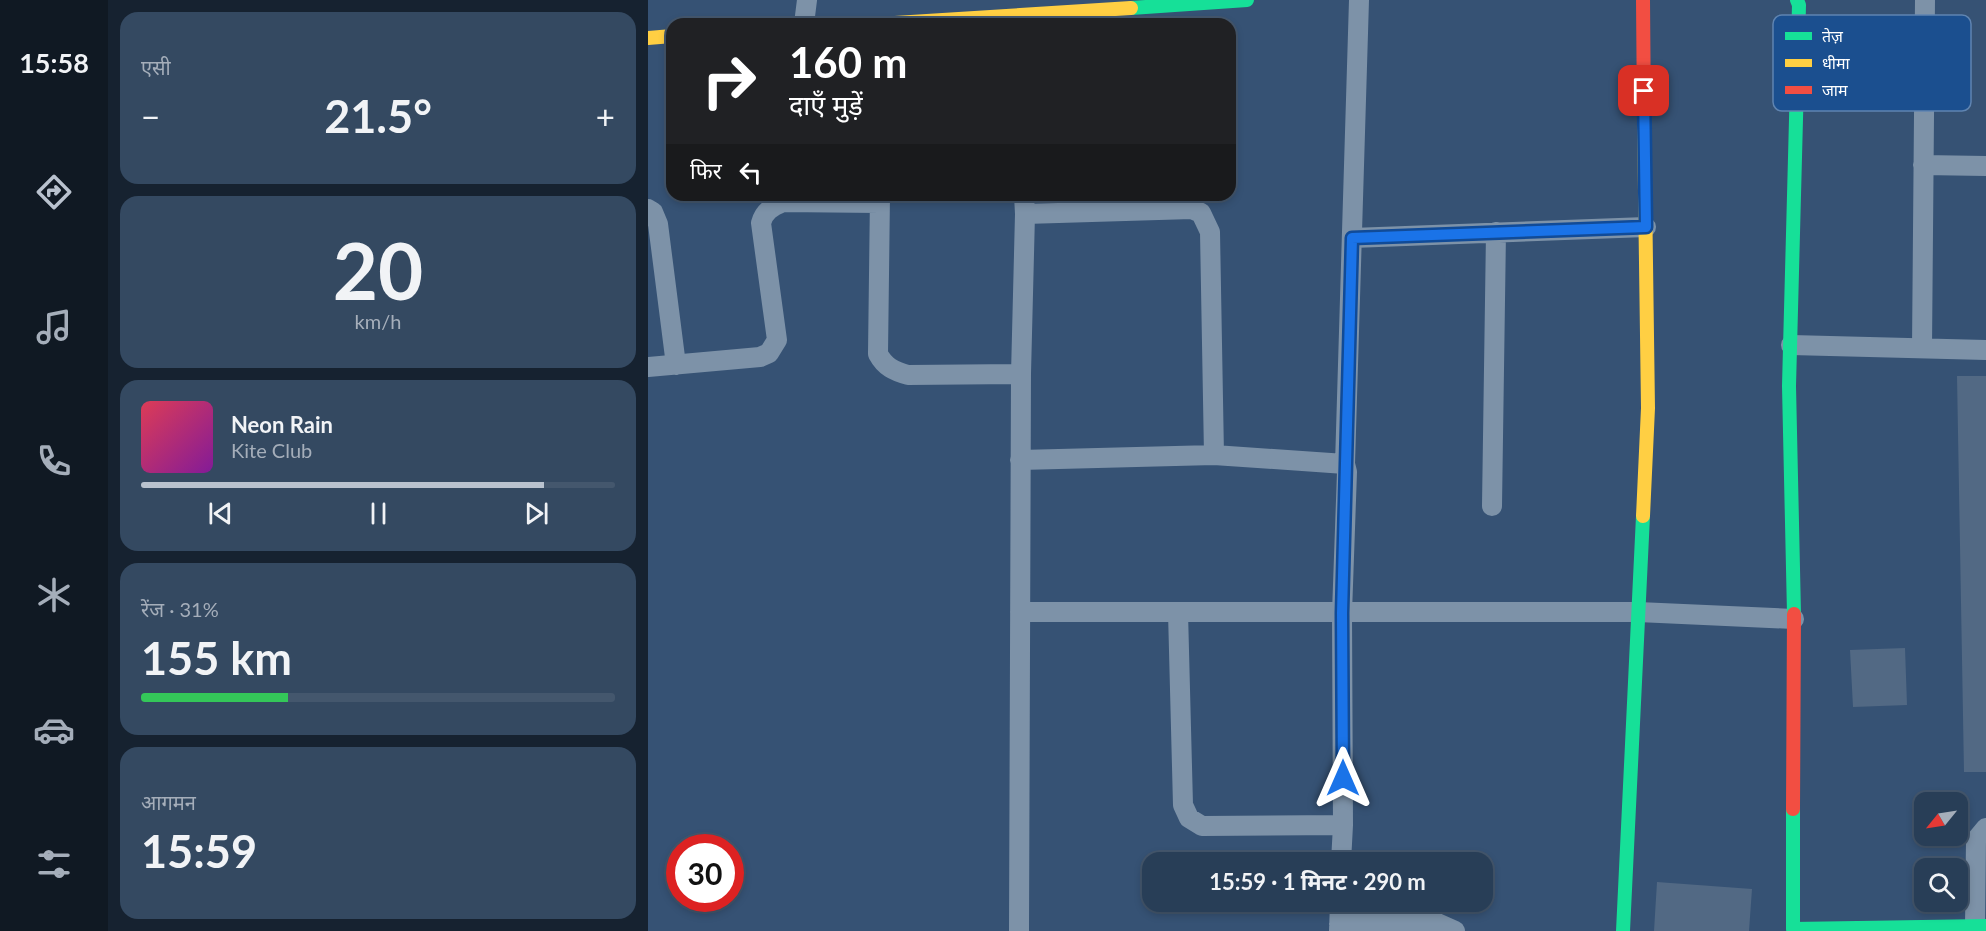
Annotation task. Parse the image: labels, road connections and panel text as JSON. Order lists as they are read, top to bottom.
{
  "legend": ["तेज़", "धीमा", "जाम"],
  "north": "bottom left",
  "page": {
    "tabs": "15:58",
    "tile": [
      "एसी",
      ["20", "km/h"],
      ["रेंज · 31%", "155 km"],
      ["आगमन", "15:59"]
    ],
    "turn": ["160 m", "दाएँ मुड़ें"],
    "heat": ["−", "21.5°", "+"],
    "then": "फिर",
    "song": ["Neon Rain", "Kite Club"],
    "limit": "30",
    "trip": "15:59 · 1 मिनट · 290 m"
  }
}
